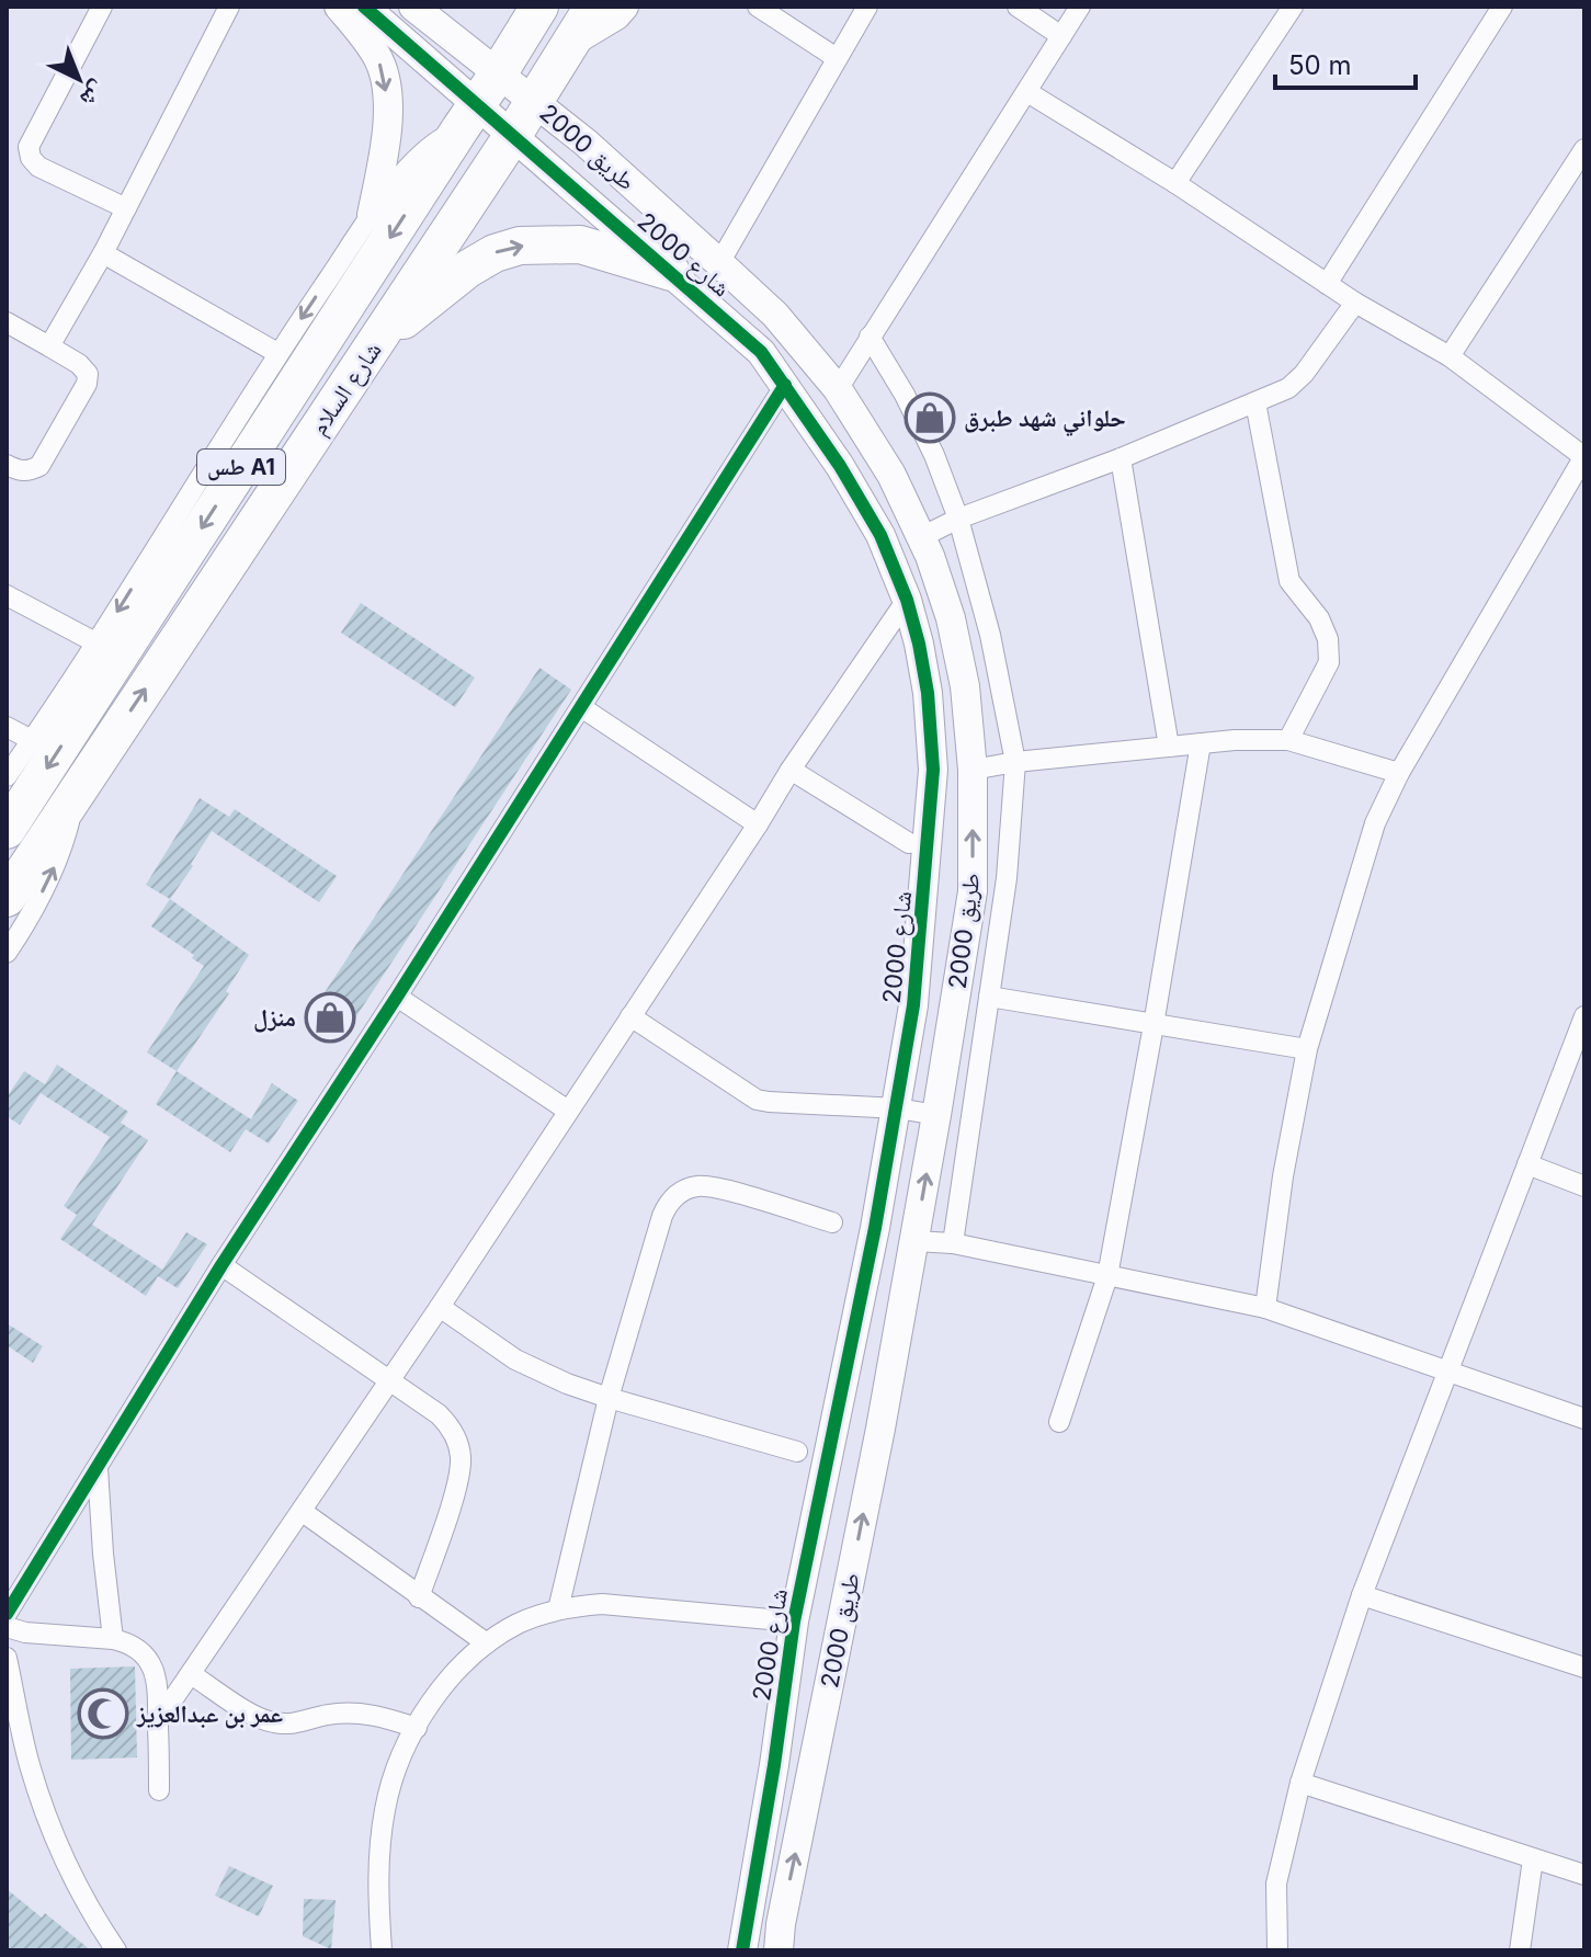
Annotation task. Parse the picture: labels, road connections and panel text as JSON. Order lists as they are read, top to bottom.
{
  "streets": {
    "highway": ["شارع السلام", "طس A1"],
    "street": ["طريق 2000", "شارع 2000"]
  },
  "crossings": [
    ["طريق 2000", "شارع السلام"],
    ["شارع 2000", "شارع السلام"]
  ],
  "places": {
    "shop": ["حلواني شهد طبرق", "منزل"],
    "mosque": ["عمر بن عبدالعزيز"]
  },
  "scale_bar": "50 m",
  "north": "bottom right"
}
